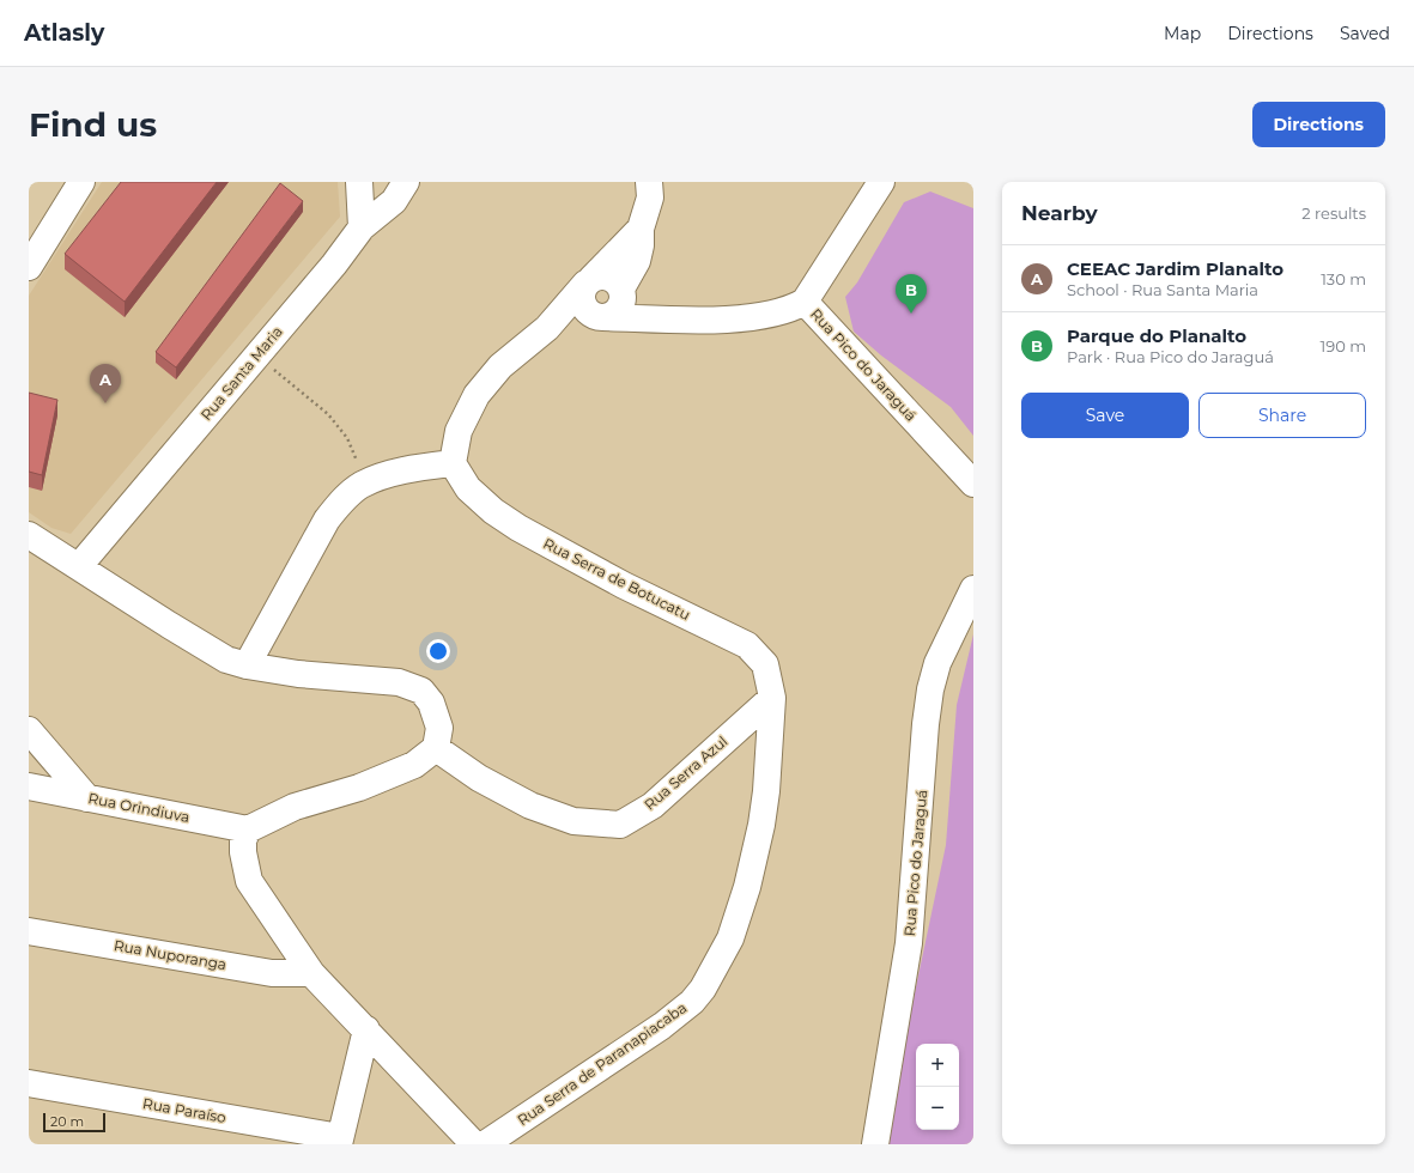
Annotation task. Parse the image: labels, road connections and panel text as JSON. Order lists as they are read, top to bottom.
{
  "streets": {
    "street": [
      "Rua Pico do Jaraguá",
      "Rua Santa Maria",
      "Rua Serra de Botucatu",
      "Rua Serra Azul",
      "Rua Orindiuva",
      "Rua Nuporanga",
      "Rua Serra de Paranapiacaba",
      "Rua Paraíso"
    ]
  },
  "crossings": [
    ["Rua Serra de Botucatu", "Rua Serra Azul"],
    ["Rua Serra de Botucatu", "Rua Serra de Paranapiacaba"],
    ["Rua Serra Azul", "Rua Serra de Paranapiacaba"]
  ],
  "scale_bar": "20 m",
  "page": {
    "header": "Atlasly",
    "nav": ["Map", "Directions", "Saved"],
    "buttons": [
      "Directions",
      ["Save", "Share"]
    ],
    "title": "Find us",
    "heading": ["Nearby", "2 results"],
    "list": [
      {
        "mark": "A",
        "name": "CEEAC Jardim Planalto",
        "note": "School · Rua Santa Maria",
        "value": "130 m"
      },
      {
        "mark": "B",
        "name": "Parque do Planalto",
        "note": "Park · Rua Pico do Jaraguá",
        "value": "190 m"
      }
    ],
    "pins": ["B", "A"],
    "map_buttons": ["+", "−"],
    "scale": "20 m"
  }
}
